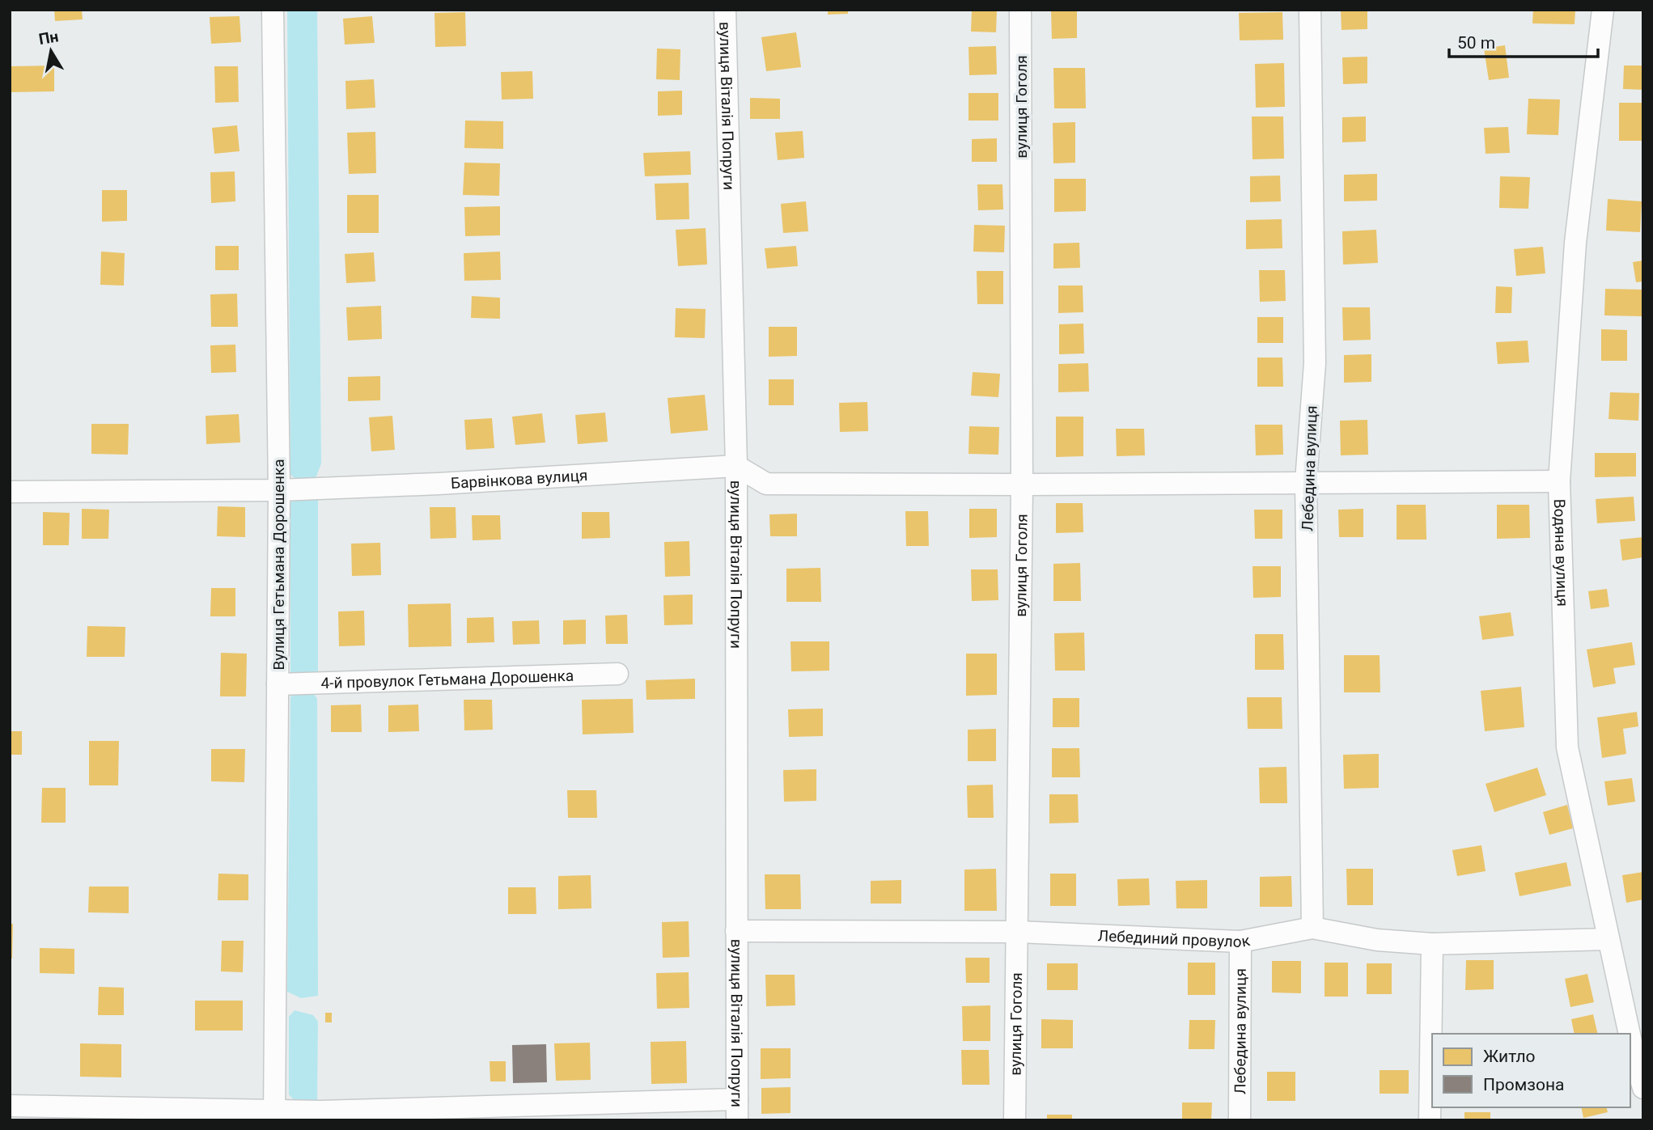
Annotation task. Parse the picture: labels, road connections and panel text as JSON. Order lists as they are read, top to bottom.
{
  "streets": {
    "street": [
      "вулиця Віталія Попруги",
      "вулиця Гоголя",
      "Лебедина вулиця",
      "Барвінкова вулиця",
      "Водяна вулиця",
      "Вулиця Гетьмана Дорошенка",
      "4-й провулок Гетьмана Дорошенка",
      "Лебединий провулок"
    ]
  },
  "crossings": [
    ["вулиця Віталія Попруги", "Барвінкова вулиця"],
    ["вулиця Віталія Попруги", "Лебединий провулок"],
    ["вулиця Гоголя", "Лебединий провулок"],
    ["Лебедина вулиця", "Лебединий провулок"],
    ["Барвінкова вулиця", "Вулиця Гетьмана Дорошенка"],
    ["Водяна вулиця", "Лебединий провулок"],
    ["Вулиця Гетьмана Дорошенка", "4-й провулок Гетьмана Дорошенка"]
  ],
  "legend": ["Житло", "Промзона"],
  "scale_bar": "50 m",
  "north": "top"
}
